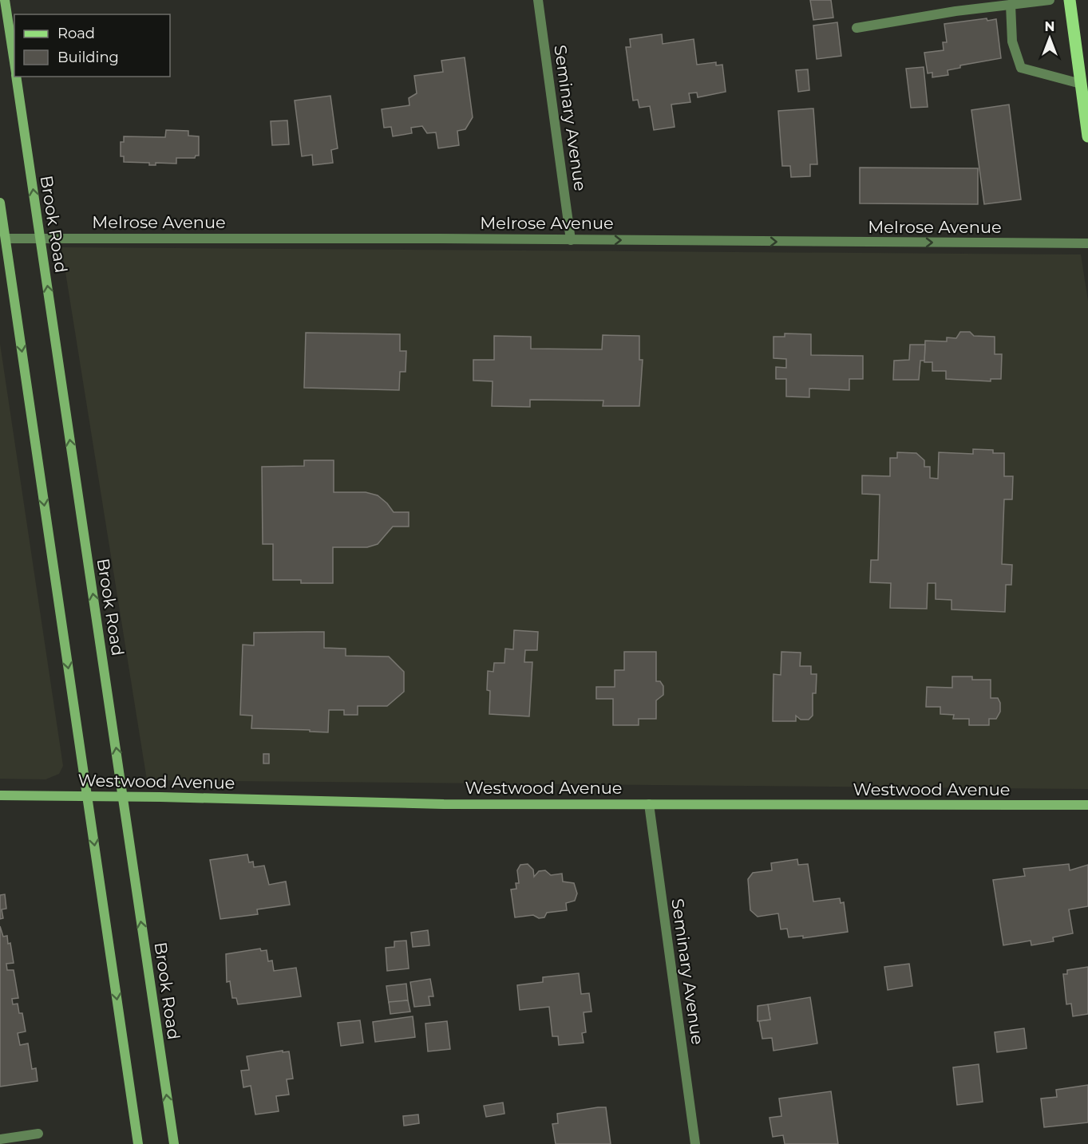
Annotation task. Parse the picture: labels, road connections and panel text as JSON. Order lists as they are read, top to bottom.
{
  "streets": {
    "main road": ["Brook Road", "Westwood Avenue"],
    "street": ["Seminary Avenue", "Melrose Avenue"]
  },
  "crossings": [
    ["Seminary Avenue", "Melrose Avenue"],
    ["Seminary Avenue", "Westwood Avenue"],
    ["Melrose Avenue", "Brook Road"],
    ["Brook Road", "Westwood Avenue"]
  ],
  "one_way": ["Melrose Avenue"],
  "legend": ["Road", "Building"],
  "north": "top"
}
